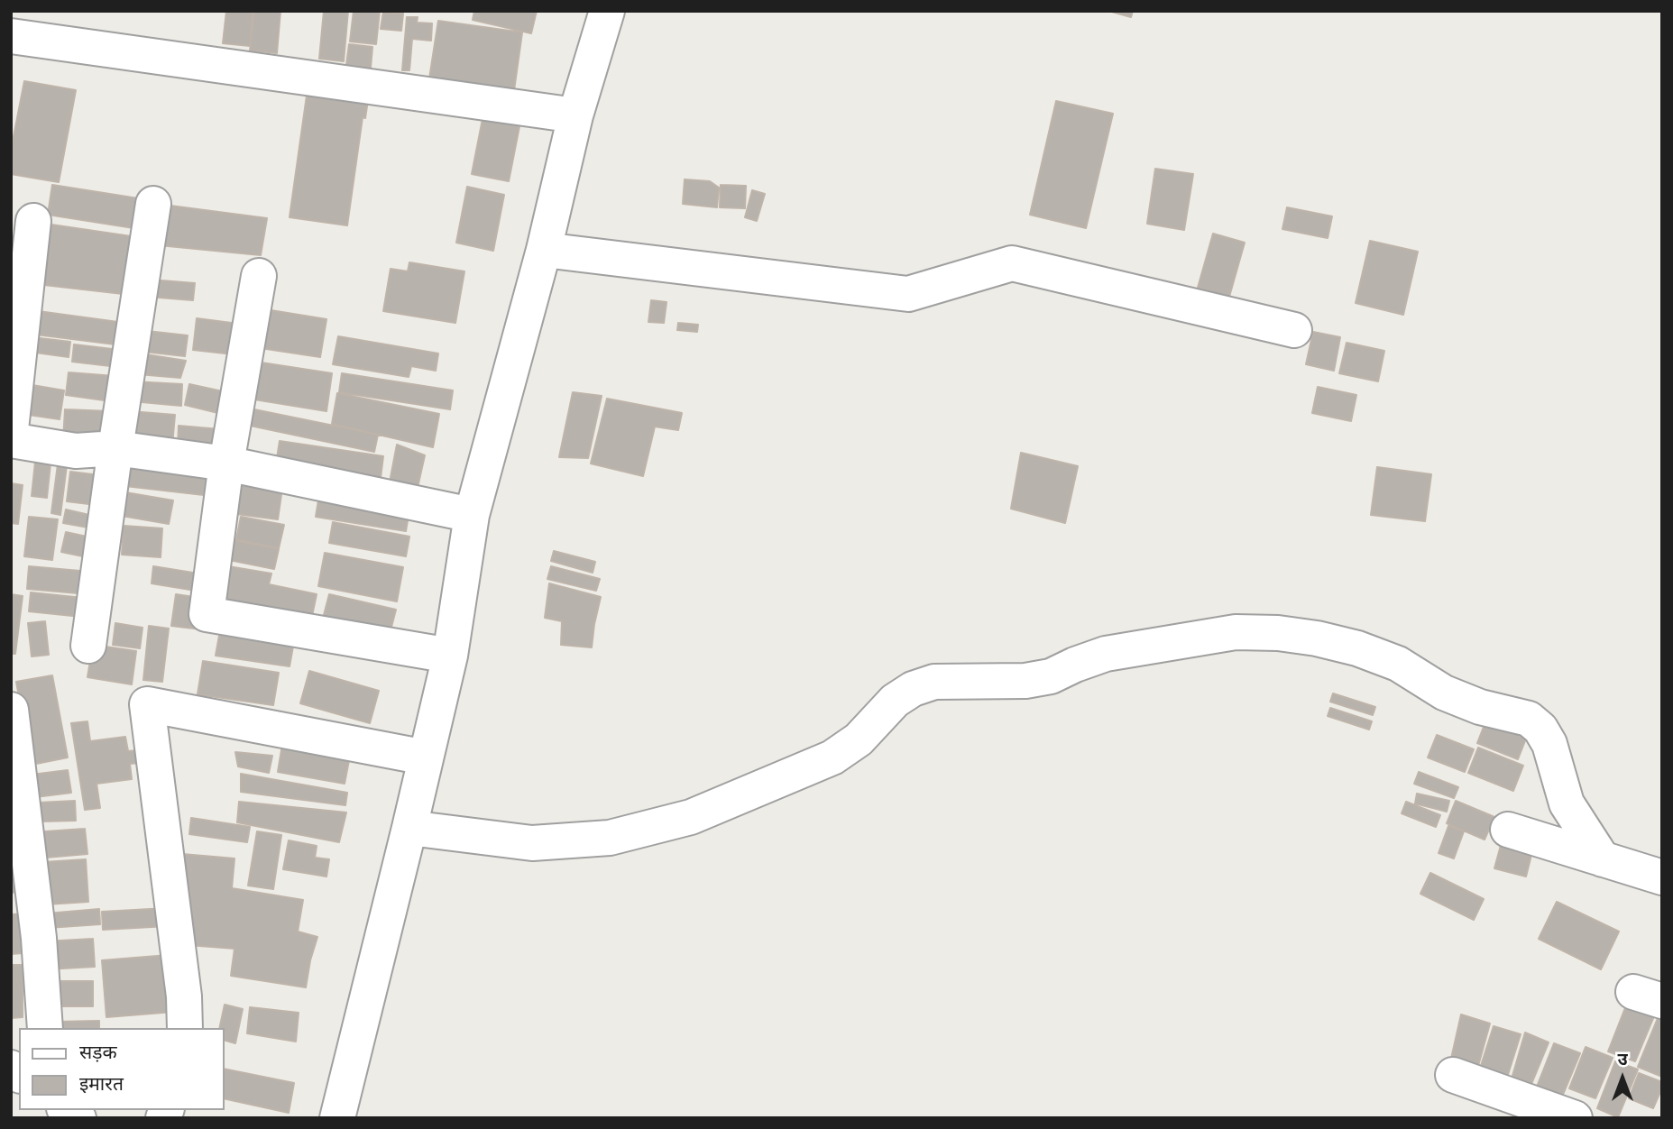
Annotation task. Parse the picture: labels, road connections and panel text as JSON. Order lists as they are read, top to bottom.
{
  "legend": ["सड़क", "इमारत"],
  "north": "top"
}
